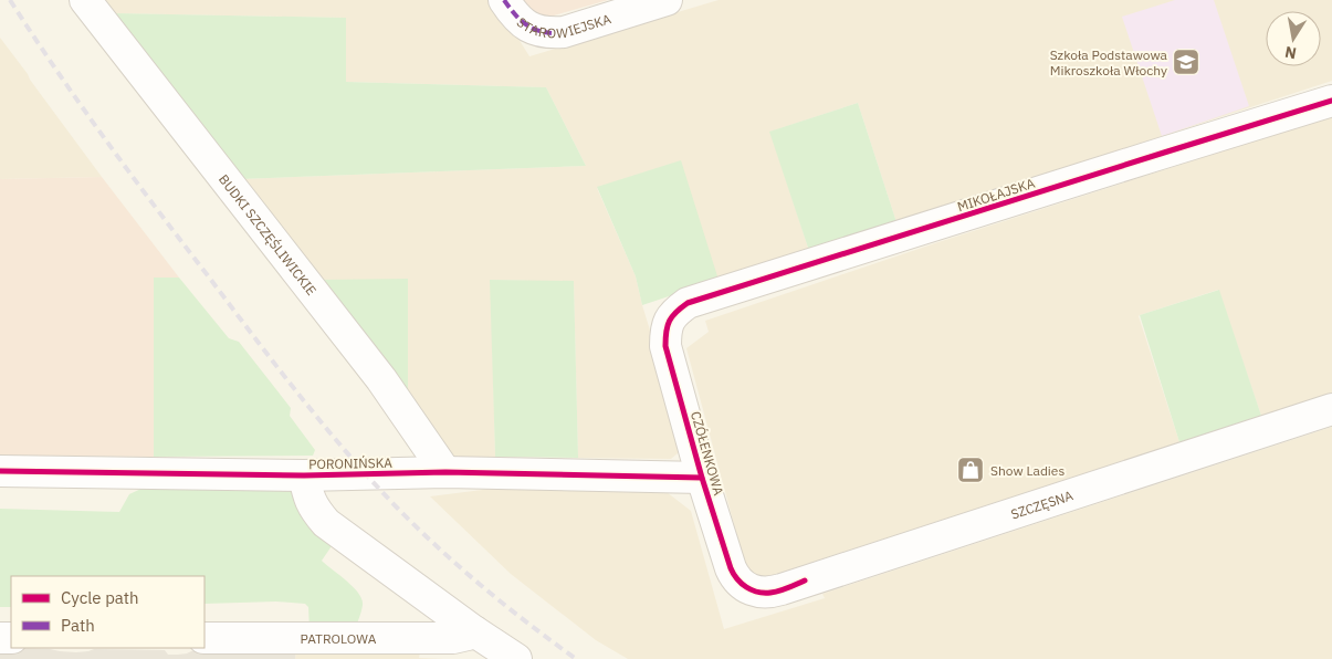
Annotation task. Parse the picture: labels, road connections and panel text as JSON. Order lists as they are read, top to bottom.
{
  "streets": {
    "street": [
      "STAROWIEJSKA",
      "MIKOŁAJSKA",
      "BUDKI SZCZĘŚLIWICKIE",
      "CZÓŁENKOWA",
      "PORONIŃSKA",
      "SZCZĘSNA",
      "PATROLOWA"
    ]
  },
  "crossings": [
    ["MIKOŁAJSKA", "CZÓŁENKOWA"],
    ["BUDKI SZCZĘŚLIWICKIE", "PORONIŃSKA"],
    ["CZÓŁENKOWA", "PORONIŃSKA"],
    ["CZÓŁENKOWA", "SZCZĘSNA"]
  ],
  "places": {
    "school or university": ["Szkoła Podstawowa Mikroszkoła Włochy"],
    "shop": ["Show Ladies"]
  },
  "legend": ["Cycle path", "Path"],
  "north": "bottom"
}
